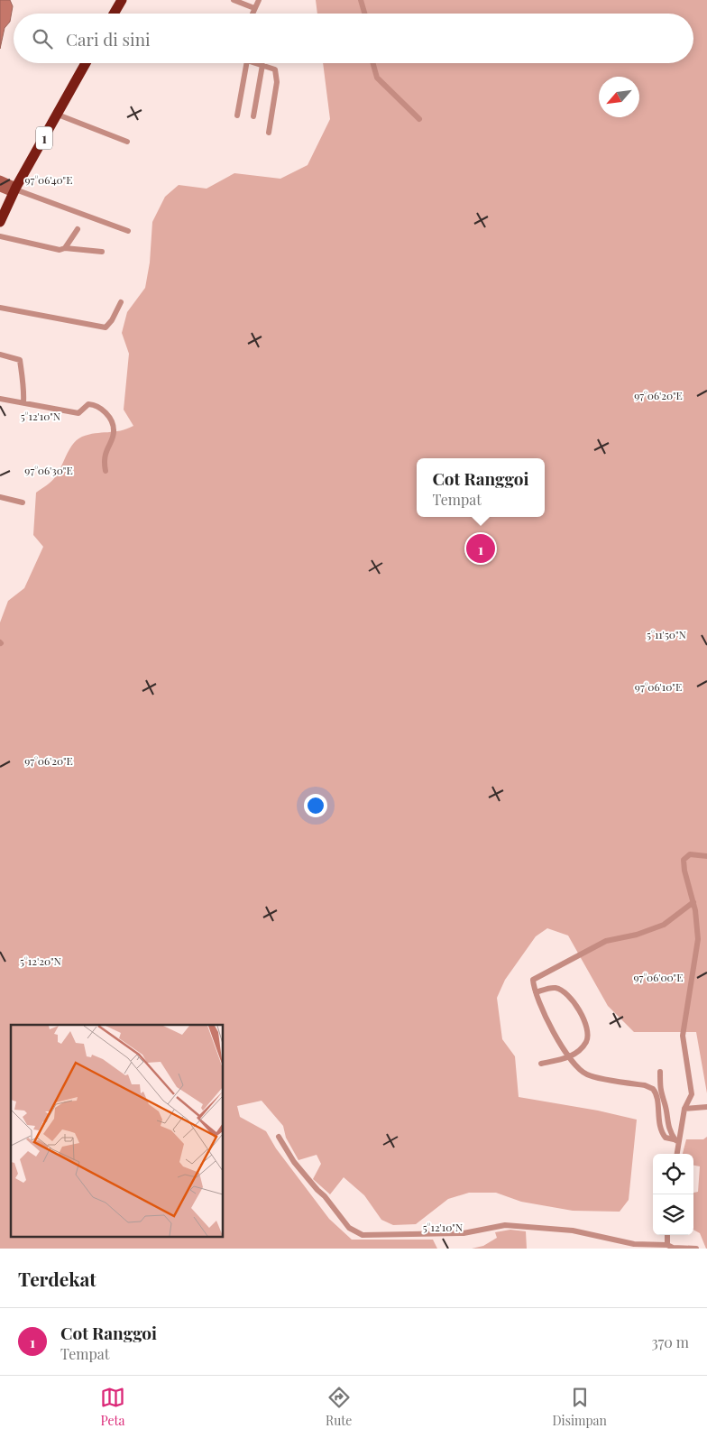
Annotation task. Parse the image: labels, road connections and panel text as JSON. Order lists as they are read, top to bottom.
{
  "streets": {
    "highway": ["1"]
  },
  "north": "bottom left",
  "page": {
    "search": "Cari di sini",
    "popup": ["Cot Ranggoi", "Tempat"],
    "pins": "1",
    "heading": "Terdekat",
    "list": [
      {
        "mark": "1",
        "name": "Cot Ranggoi",
        "note": "Tempat",
        "value": "370 m"
      }
    ],
    "nav": ["Peta", "Rute", "Disimpan"]
  },
  "coordinates": [
    "97°06'40\"E",
    "97°06'20\"E",
    "5°12'10\"N",
    "97°06'30\"E",
    "5°11'50\"N",
    "97°06'10\"E",
    "5°12'20\"N",
    "97°06'00\"E"
  ]
}
